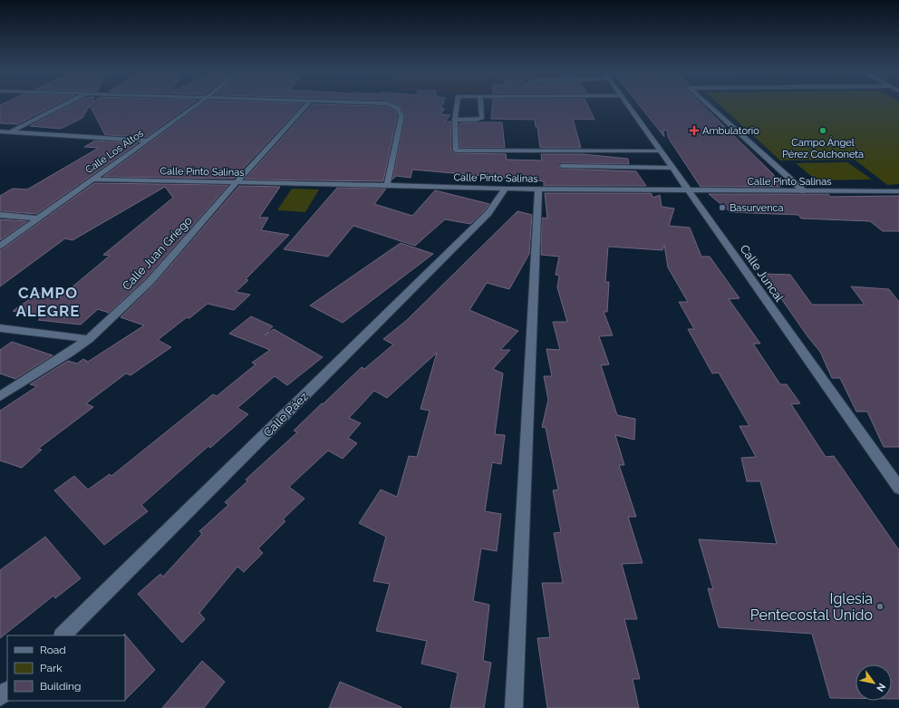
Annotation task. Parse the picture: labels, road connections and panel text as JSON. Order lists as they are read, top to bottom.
{
  "streets": {
    "street": [
      "Calle Los Altos",
      "Calle Pinto Salinas",
      "Calle Juan Griego",
      "Calle Juncal",
      "Calle Páez"
    ]
  },
  "crossings": [
    ["Calle Los Altos", "Calle Pinto Salinas"],
    ["Calle Pinto Salinas", "Calle Juan Griego"],
    ["Calle Pinto Salinas", "Calle Juncal"],
    ["Calle Pinto Salinas", "Calle Páez"]
  ],
  "districts": ["CAMPO ALEGRE"],
  "places": {
    "health": ["Ambulatorio"],
    "other": ["Campo Ángel Pérez Colchoneta", "Basurvenca", "Iglesia Pentecostal Unido"]
  },
  "legend": ["Road", "Park", "Building"],
  "north": "bottom right"
}
